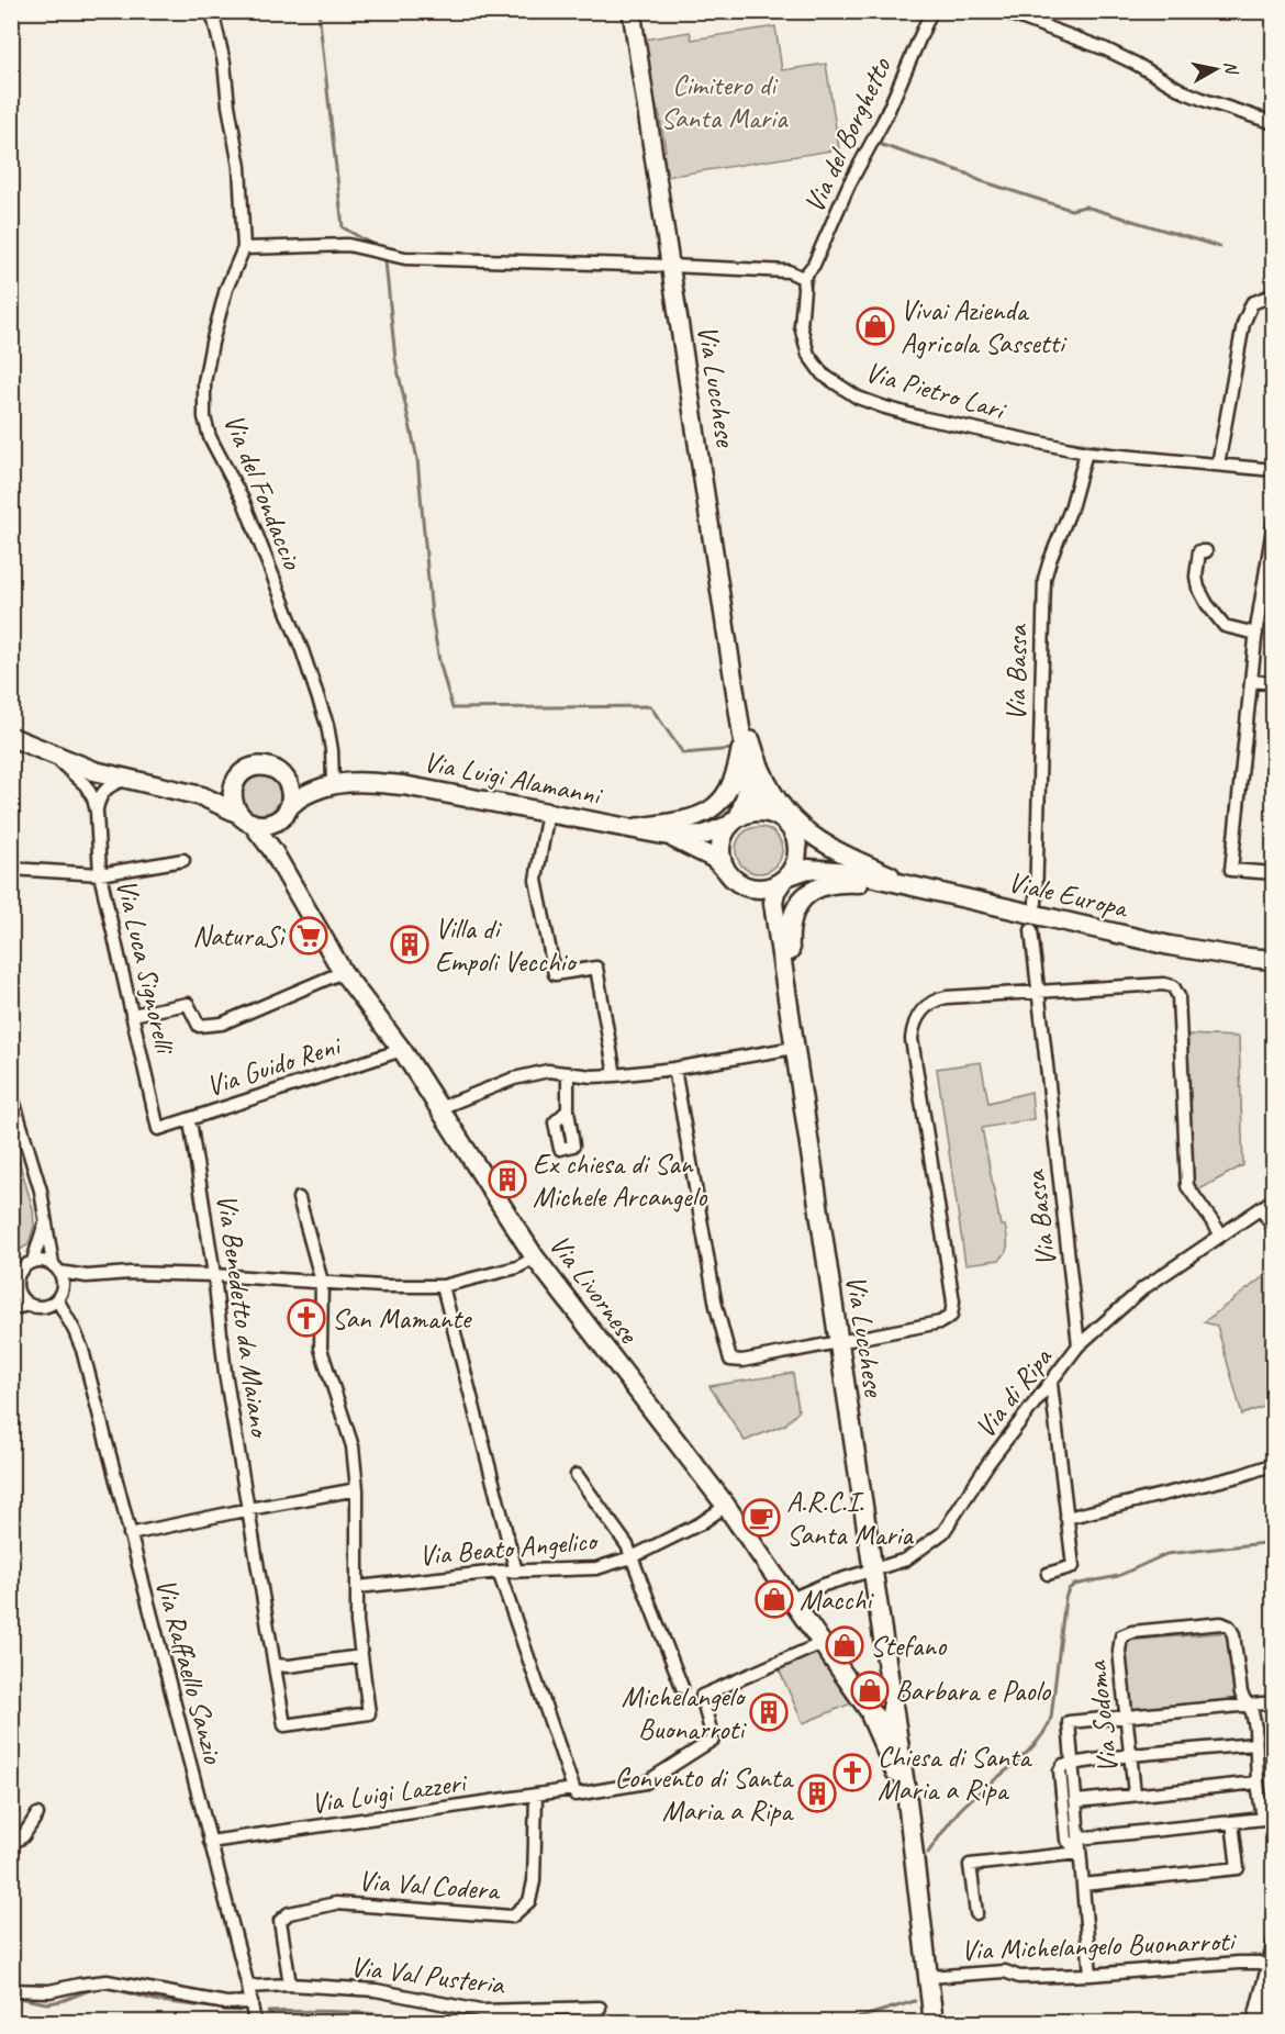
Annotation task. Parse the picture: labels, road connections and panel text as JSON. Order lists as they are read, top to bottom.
{
  "streets": {
    "main road": [
      "Via Lucchese",
      "Via Luigi Alamanni",
      "Viale Europa",
      "Via Livornese"
    ],
    "street": [
      "Via del Borghetto",
      "Via Pietro Lari",
      "Via del Fondaccio",
      "Via Bassa",
      "Via Luca Signorelli",
      "Via Guido Reni",
      "Via Benedetto da Maiano",
      "Via di Ripa",
      "Via Beato Angelico",
      "Via Raffaello Sanzio",
      "Via Sodoma",
      "Via Luigi Lazzeri",
      "Via Val Codera",
      "Via Michelangelo Buonarroti",
      "Via Val Pusteria"
    ]
  },
  "crossings": [
    ["Via del Borghetto", "Via Pietro Lari"],
    ["Via Lucchese", "Via Luigi Alamanni"],
    ["Via Lucchese", "Viale Europa"],
    ["Via Lucchese", "Via Livornese"],
    ["Via Lucchese", "Via di Ripa"],
    ["Via Pietro Lari", "Via Bassa"],
    ["Via del Fondaccio", "Via Luigi Alamanni"],
    ["Via Bassa", "Via di Ripa"],
    ["Via Luigi Alamanni", "Viale Europa"],
    ["Via Luigi Alamanni", "Via Livornese"],
    ["Via Luca Signorelli", "Via Guido Reni"],
    ["Via Guido Reni", "Via Livornese"],
    ["Via Livornese", "Via di Ripa"],
    ["Via Livornese", "Via Beato Angelico"],
    ["Via Livornese", "Via Luigi Lazzeri"],
    ["Via Raffaello Sanzio", "Via Luigi Lazzeri"],
    ["Via Raffaello Sanzio", "Via Val Pusteria"],
    ["Via Luigi Lazzeri", "Via Val Codera"],
    ["Via Val Codera", "Via Val Pusteria"]
  ],
  "parks": ["Cimitero di Santa Maria"],
  "places": {
    "shop": [
      "Vivai Azienda Agricola Sassetti",
      "Macchi",
      "Stefano",
      "Barbara e Paolo"
    ],
    "supermarket": ["NaturaSì"],
    "building": [
      "Villa di Empoli Vecchio",
      "Ex chiesa di San Michele Arcangelo",
      "Michelangelo Buonarroti",
      "Convento di Santa Maria a Ripa"
    ],
    "church": ["San Mamante", "Chiesa di Santa Maria a Ripa"],
    "cafe": ["A.R.C.I. Santa Maria"]
  },
  "north": "right"
}
